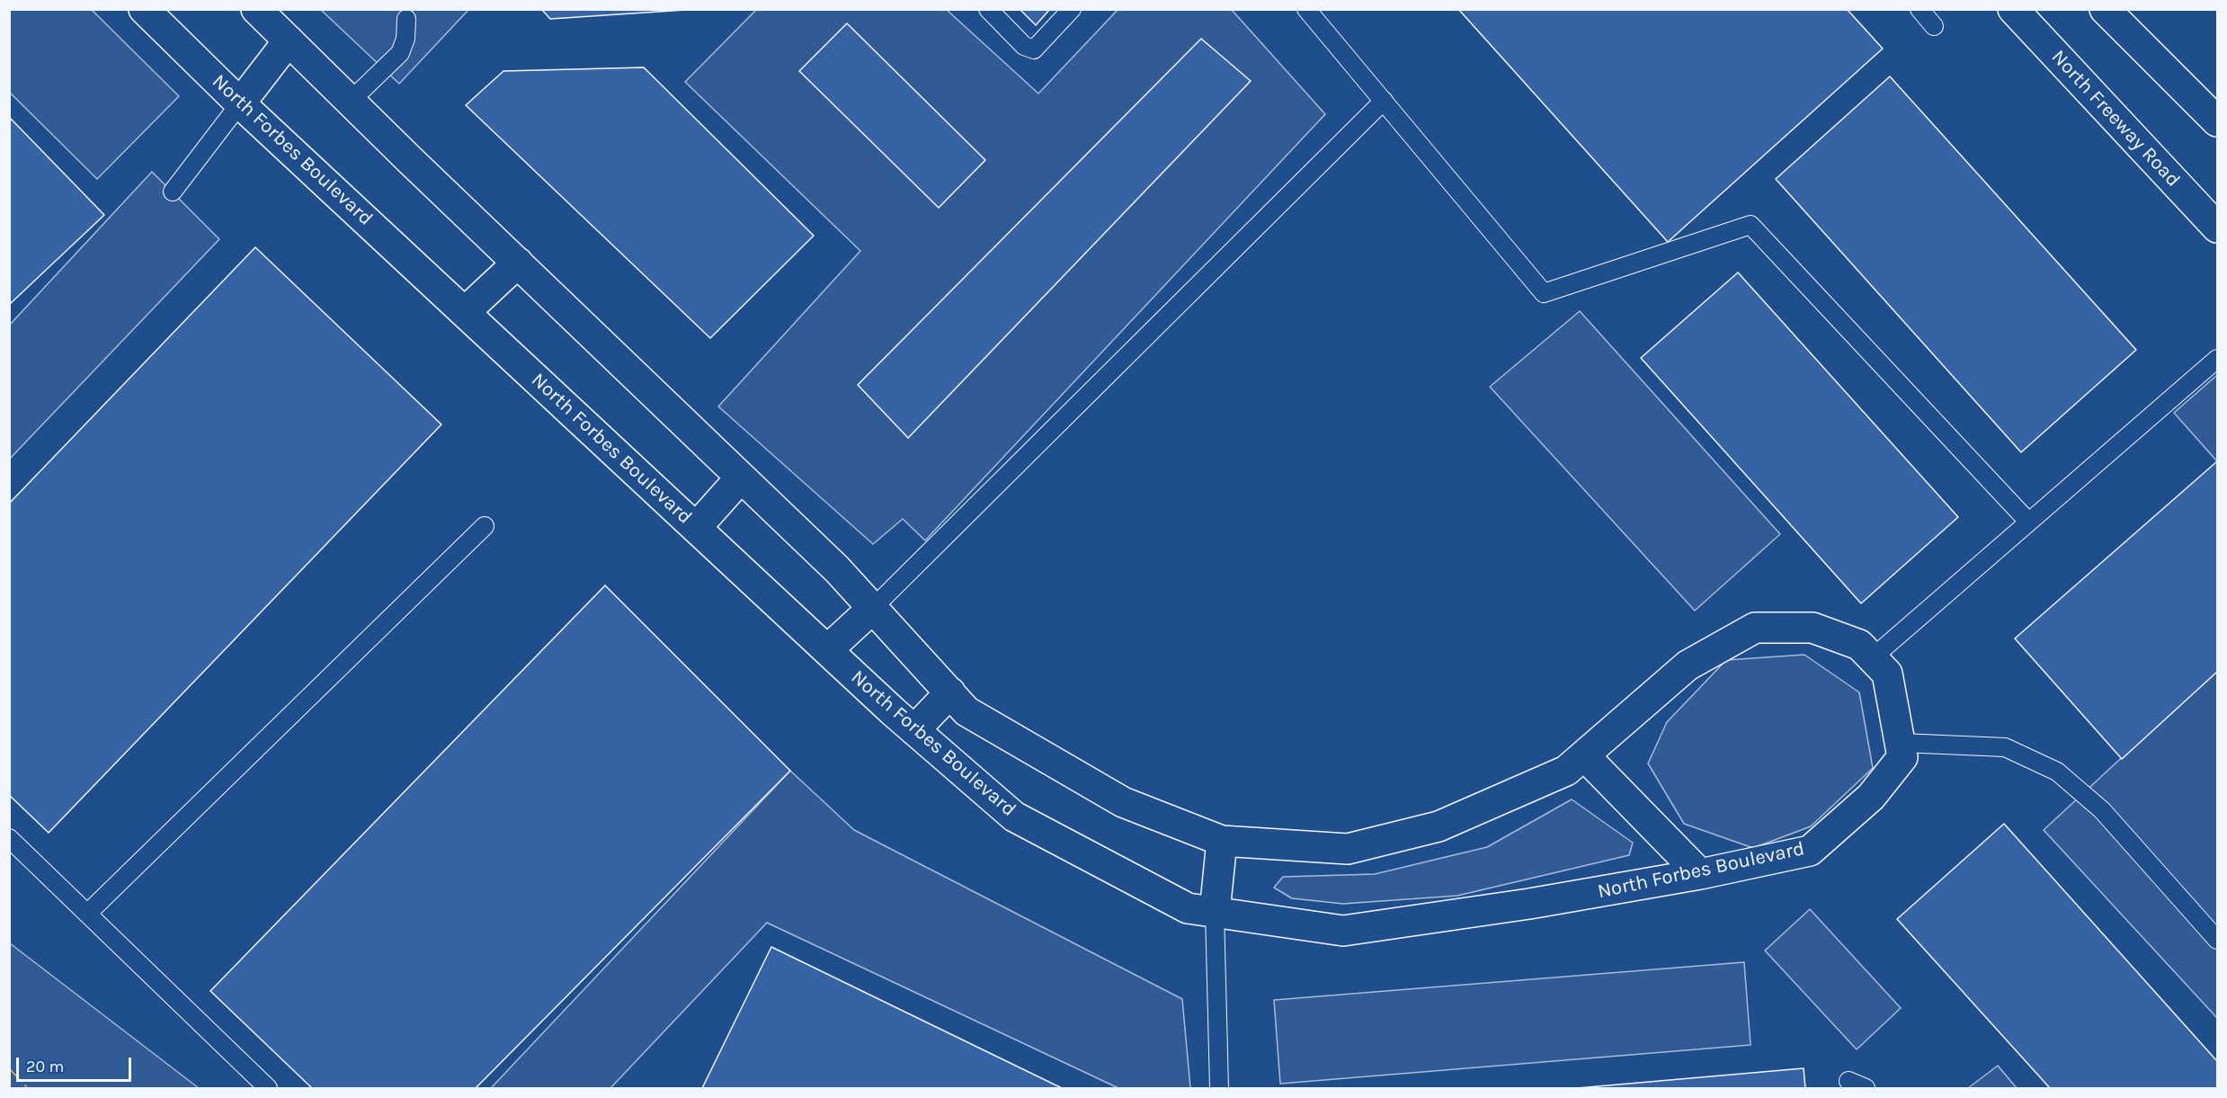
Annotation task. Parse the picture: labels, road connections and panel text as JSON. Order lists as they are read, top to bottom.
{
  "streets": {
    "main road": ["North Freeway Road", "North Forbes Boulevard"]
  },
  "scale_bar": "20 m"
}
